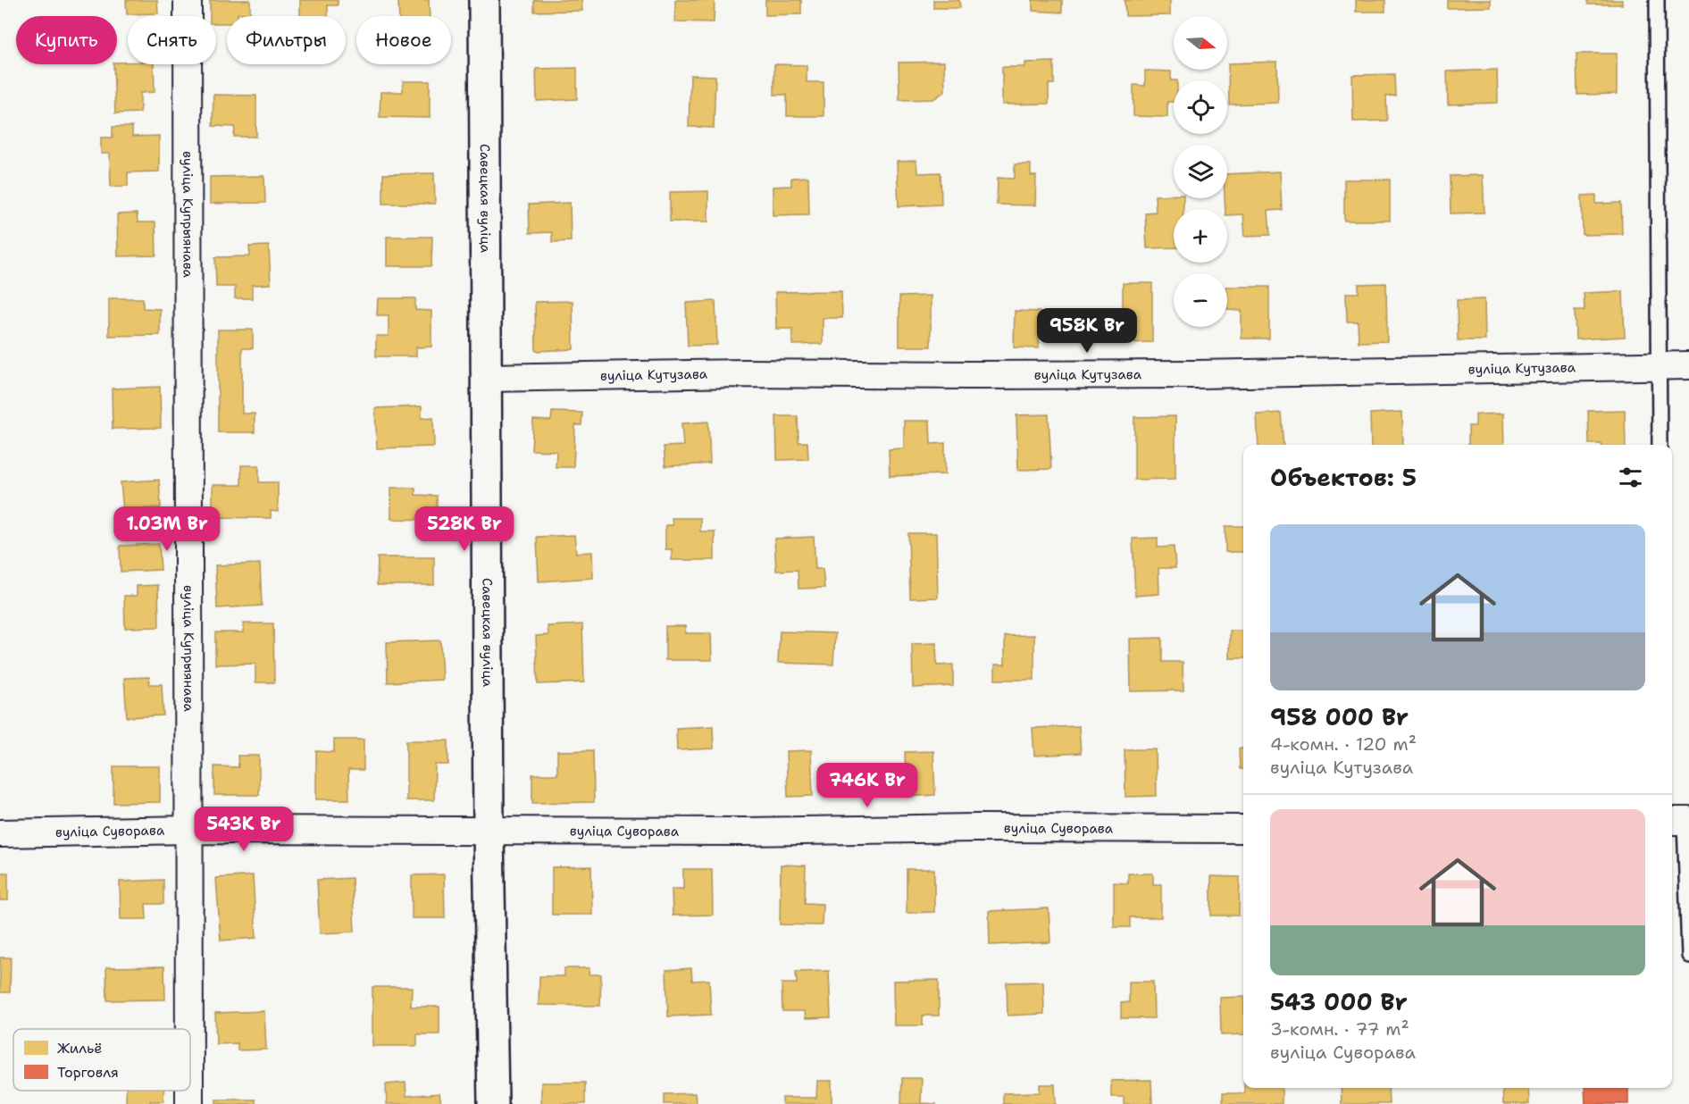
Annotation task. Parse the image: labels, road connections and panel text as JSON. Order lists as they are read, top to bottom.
{
  "streets": {
    "street": [
      "Савецкая вуліца",
      "вуліца Купрыянава",
      "вуліца Кутузава",
      "вуліца Суворава"
    ]
  },
  "crossings": [
    ["Савецкая вуліца", "вуліца Кутузава"],
    ["Савецкая вуліца", "вуліца Суворава"],
    ["вуліца Купрыянава", "вуліца Суворава"]
  ],
  "legend": ["Жильё", "Торговля"],
  "north": "right",
  "page": {
    "map_buttons": ["+", "−"],
    "chip": [
      "Купить",
      "Снять",
      "Фильтры",
      "Новое"
    ],
    "price": [
      "958K Br",
      "1.03M Br",
      "528K Br",
      "746K Br",
      "543K Br"
    ],
    "heading": "Объектов: 5",
    "list": [
      {
        "name": "958 000 Br",
        "note": "4-комн. · 120 m² · вуліца Кутузава"
      },
      {
        "name": "543 000 Br",
        "note": "3-комн. · 77 m² · вуліца Суворава"
      }
    ]
  }
}
